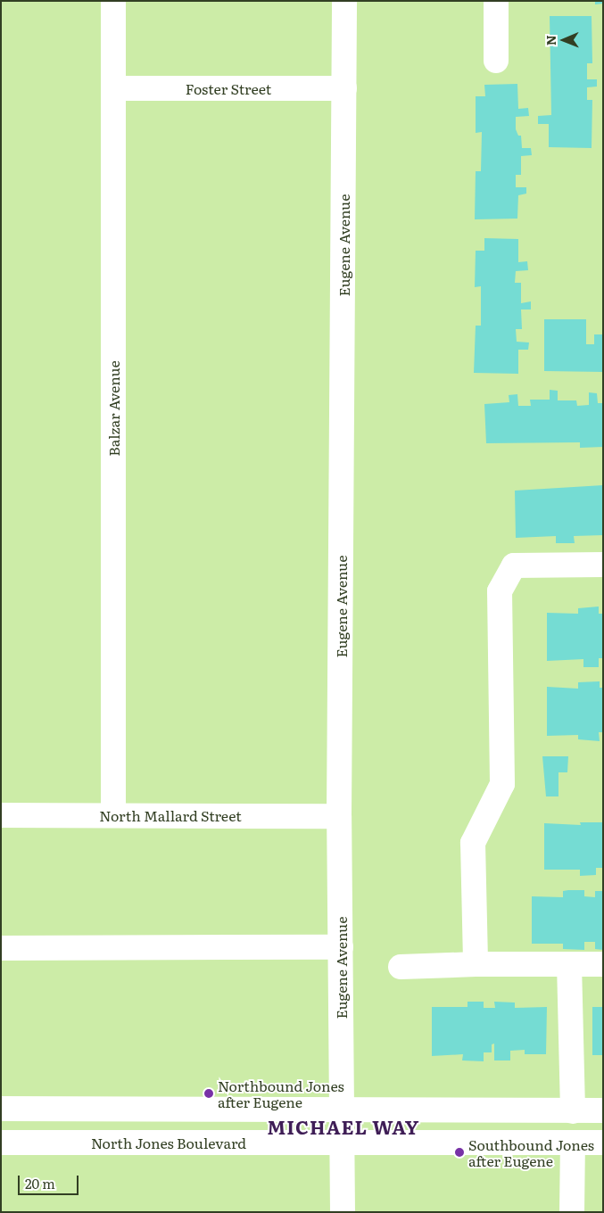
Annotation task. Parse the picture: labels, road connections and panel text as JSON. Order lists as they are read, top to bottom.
{
  "streets": {
    "street": [
      "Foster Street",
      "Eugene Avenue",
      "Balzar Avenue",
      "North Mallard Street",
      "North Jones Boulevard"
    ]
  },
  "crossings": [
    ["Foster Street", "Eugene Avenue"],
    ["Foster Street", "Balzar Avenue"],
    ["Eugene Avenue", "North Mallard Street"],
    ["Eugene Avenue", "North Jones Boulevard"],
    ["Balzar Avenue", "North Mallard Street"]
  ],
  "districts": ["MICHAEL WAY"],
  "places": ["Northbound Jones after Eugene", "Southbound Jones after Eugene"],
  "scale_bar": "20 m",
  "north": "left"
}
